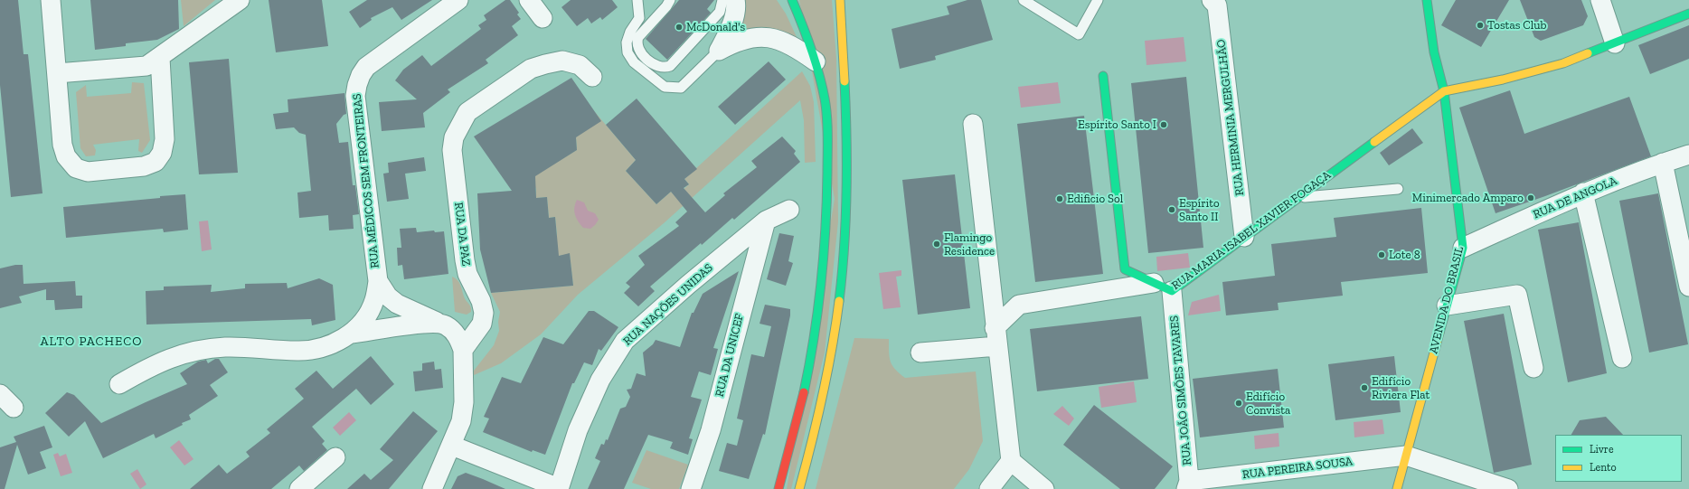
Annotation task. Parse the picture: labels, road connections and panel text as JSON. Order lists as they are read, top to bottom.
{
  "streets": {
    "street": [
      "RUA HERMINIA MERGULHÃO",
      "RUA MÉDICOS SEM FRONTEIRAS",
      "RUA DE ANGOLA",
      "RUA MARIA ISABEL XAVIER FOGAÇA",
      "RUA DA PAZ",
      "AVENIDA DO BRASIL",
      "RUA NAÇÕES UNIDAS",
      "RUA DA UNICEF",
      "RUA JOÃO SIMÕES TAVARES",
      "RUA PEREIRA SOUSA"
    ]
  },
  "crossings": [
    ["RUA HERMINIA MERGULHÃO", "RUA MARIA ISABEL XAVIER FOGAÇA"],
    ["RUA MÉDICOS SEM FRONTEIRAS", "RUA DA PAZ"],
    ["RUA DE ANGOLA", "AVENIDA DO BRASIL"],
    ["RUA MARIA ISABEL XAVIER FOGAÇA", "AVENIDA DO BRASIL"],
    ["RUA MARIA ISABEL XAVIER FOGAÇA", "RUA JOÃO SIMÕES TAVARES"],
    ["AVENIDA DO BRASIL", "RUA PEREIRA SOUSA"],
    ["RUA NAÇÕES UNIDAS", "RUA DA UNICEF"],
    ["RUA JOÃO SIMÕES TAVARES", "RUA PEREIRA SOUSA"]
  ],
  "districts": ["ALTO PACHECO"],
  "places": [
    "Tostas Club",
    "McDonald's",
    "Espírito Santo I",
    "Minimercado Amparo",
    "Edificio Sol",
    "Espírito Santo II",
    "Flamingo Residence",
    "Lote 8",
    "Edifício Riviera Flat",
    "Edifício Convista"
  ],
  "legend": ["Livre", "Lento"]
}
